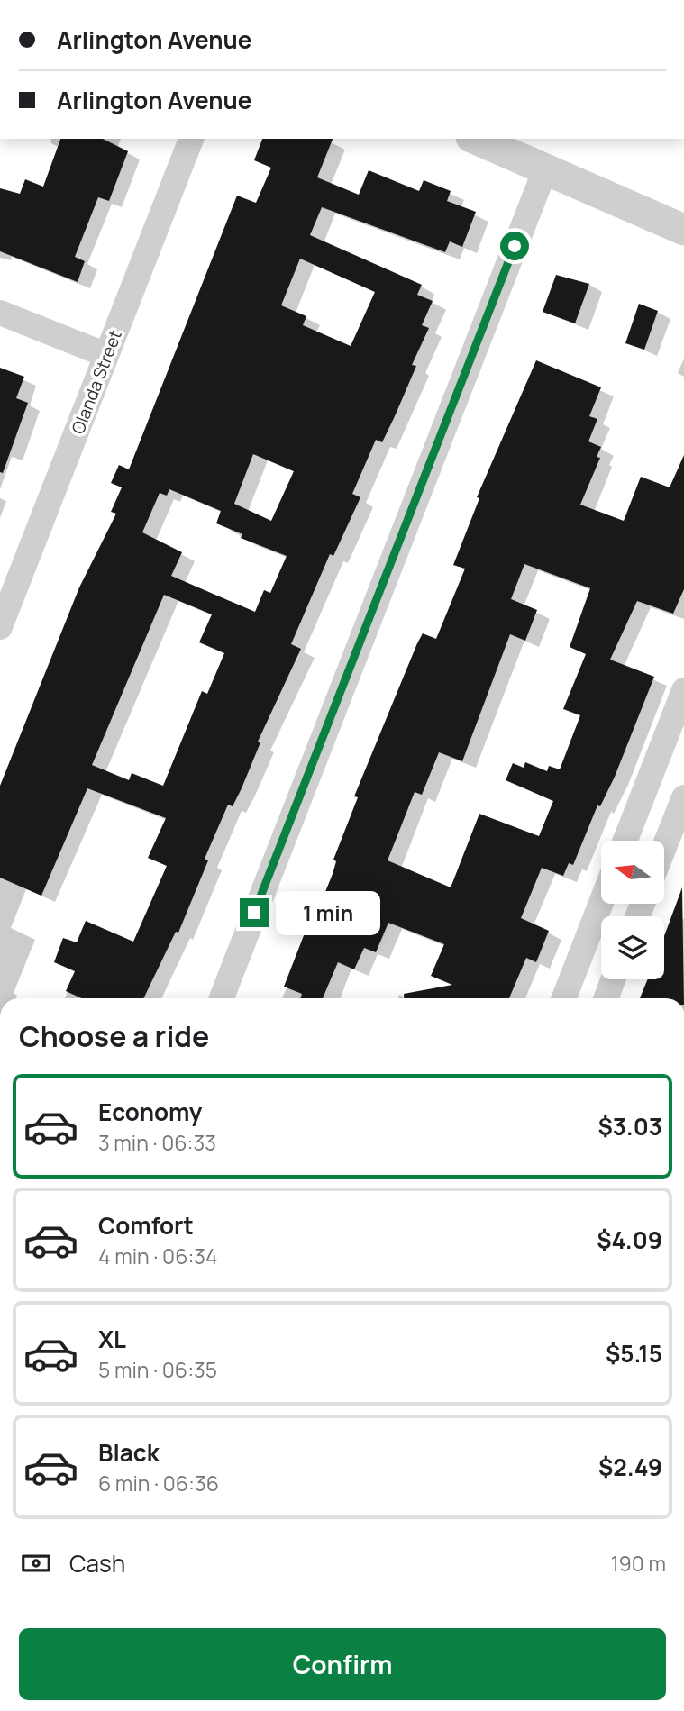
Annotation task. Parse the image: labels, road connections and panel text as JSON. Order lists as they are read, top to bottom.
{
  "streets": {
    "street": ["Olanda Street"]
  },
  "north": "left",
  "page": {
    "banner": ["Arlington Avenue", "Arlington Avenue"],
    "bubble": "1 min",
    "heading": "Choose a ride",
    "list": [
      {
        "name": "Economy",
        "note": "3 min · 06:33",
        "value": "$3.03"
      },
      {
        "name": "Comfort",
        "note": "4 min · 06:34",
        "value": "$4.09"
      },
      {
        "name": "XL",
        "note": "5 min · 06:35",
        "value": "$5.15"
      },
      {
        "name": "Black",
        "note": "6 min · 06:36",
        "value": "$2.49"
      }
    ],
    "pay": ["Cash", "190 m"],
    "buttons": "Confirm"
  }
}
